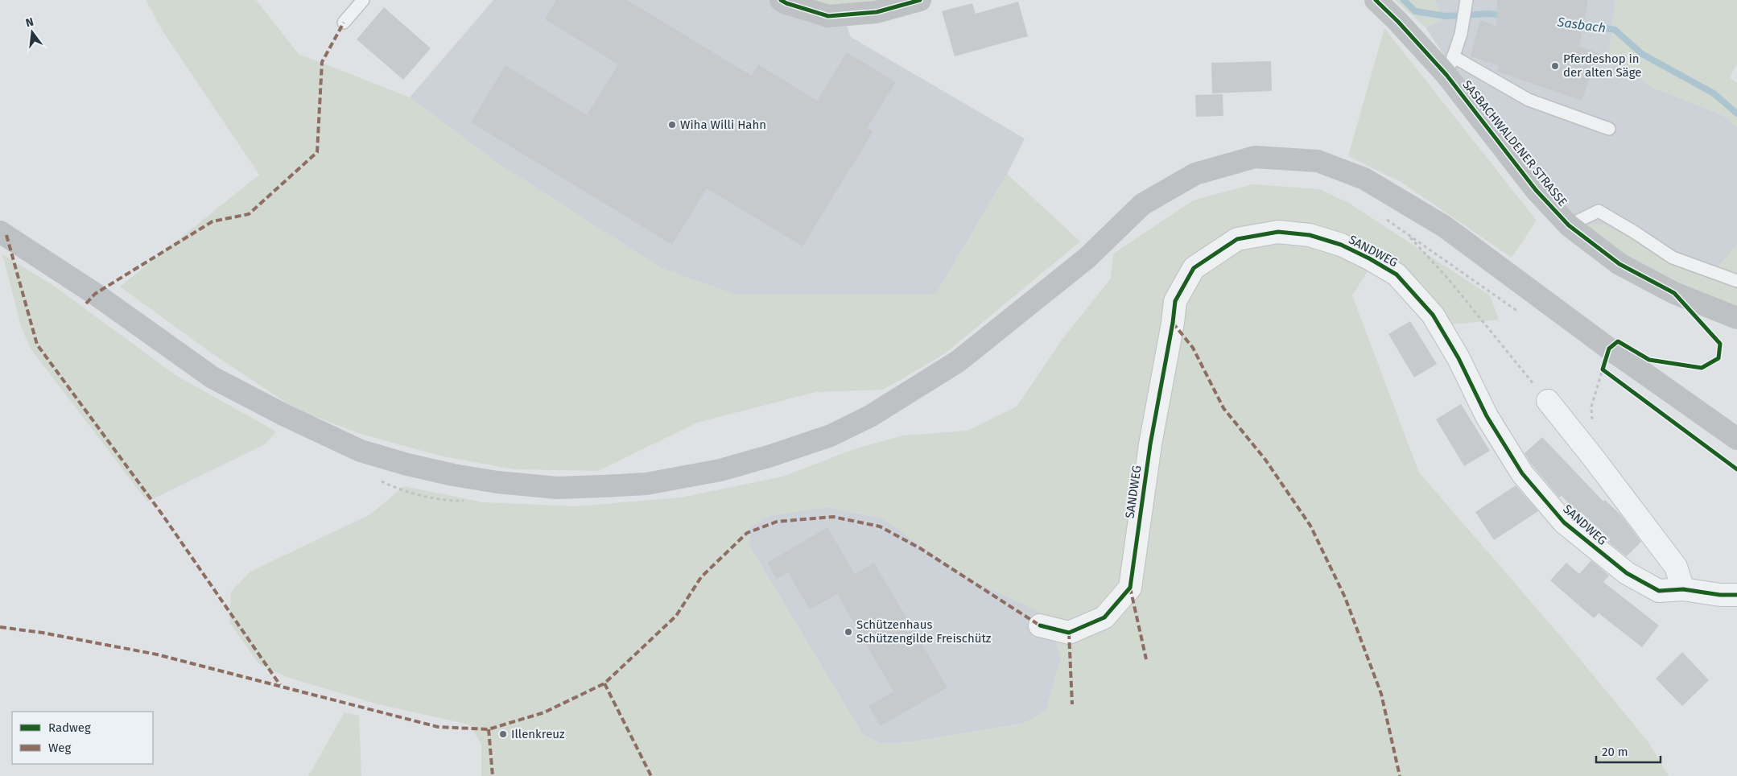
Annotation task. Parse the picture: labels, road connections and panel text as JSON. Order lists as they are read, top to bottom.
{
  "streets": {
    "main road": ["SASBACHWALDENER STRASSE"],
    "street": ["SANDWEG"]
  },
  "water": ["Sasbach"],
  "places": [
    "Pferdeshop in der alten Säge",
    "Wiha Willi Hahn",
    "Schützenhaus Schützengilde Freischütz",
    "Illenkreuz"
  ],
  "legend": ["Radweg", "Weg"],
  "scale_bar": "20 m",
  "north": "top"
}
